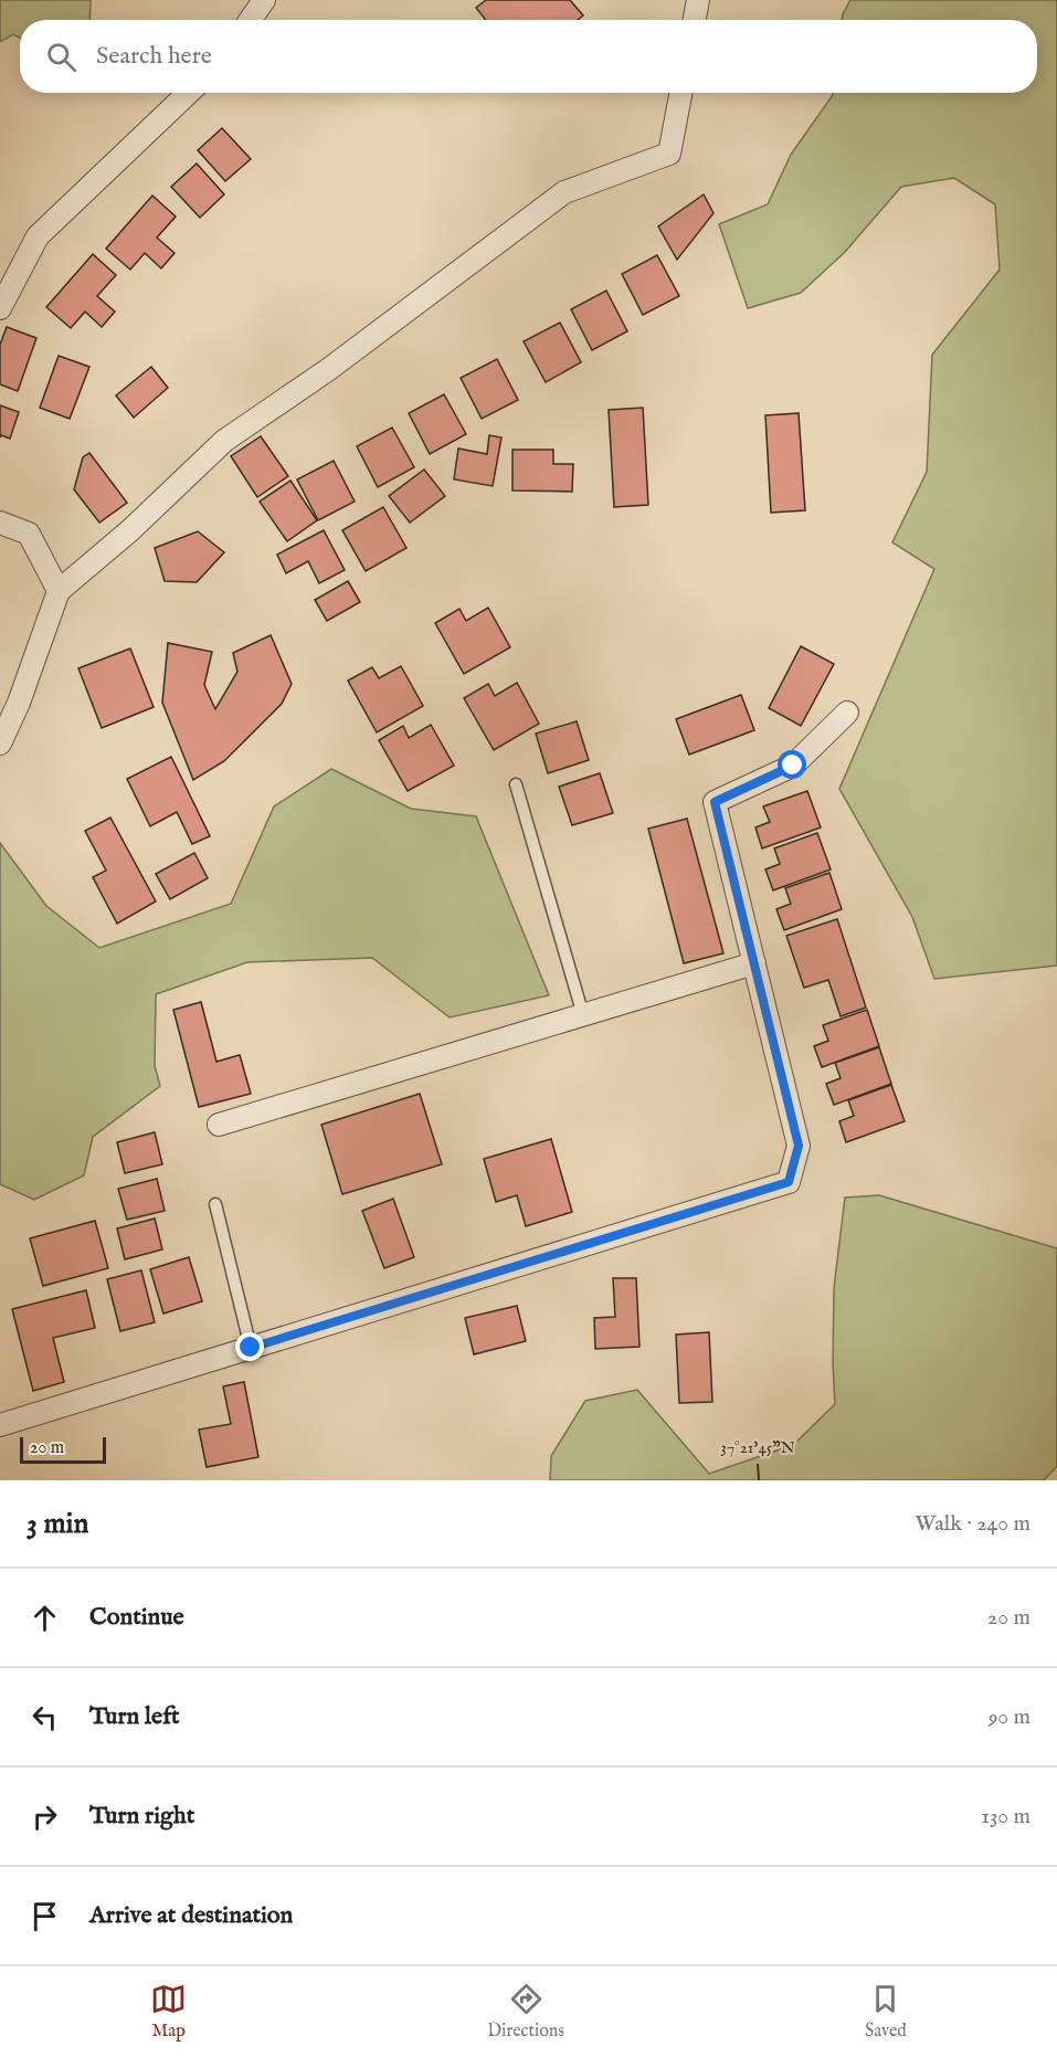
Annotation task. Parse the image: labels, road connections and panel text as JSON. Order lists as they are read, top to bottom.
{
  "scale_bar": "20 m",
  "page": {
    "search": "Search here",
    "scale": "20 m",
    "heading": ["3 min", "Walk · 240 m"],
    "list": [
      ["Continue", "20 m"],
      ["Turn left", "90 m"],
      ["Turn right", "130 m"],
      "Arrive at destination"
    ],
    "nav": ["Map", "Directions", "Saved"]
  },
  "coordinates": ["37°21'45\"N"]
}
